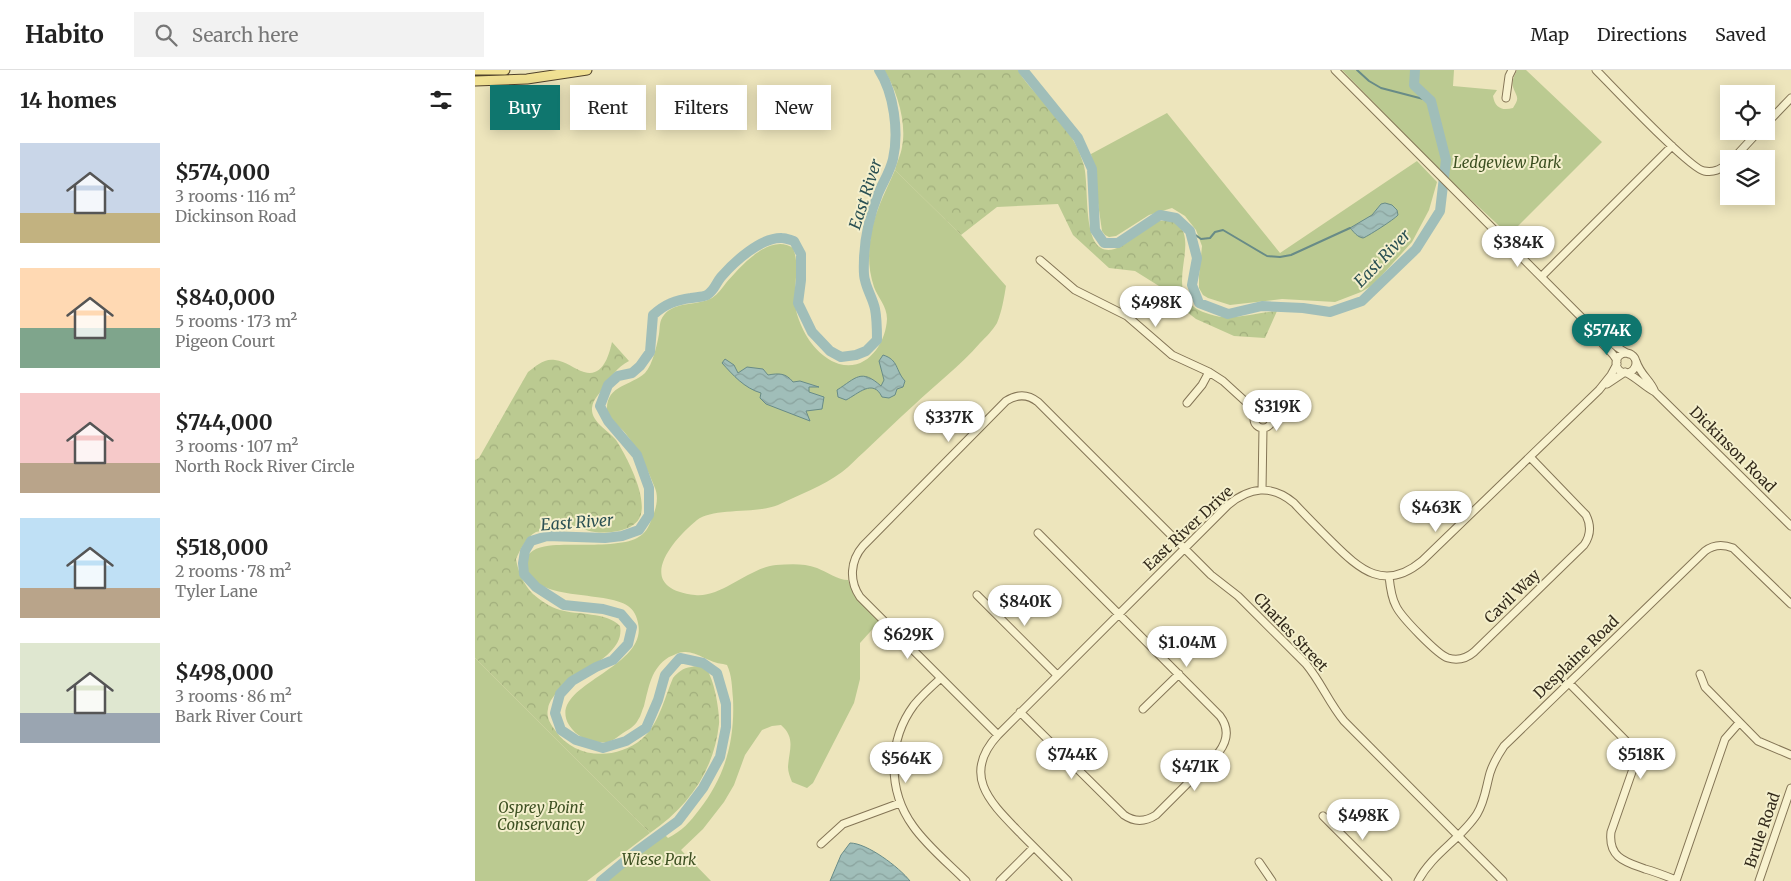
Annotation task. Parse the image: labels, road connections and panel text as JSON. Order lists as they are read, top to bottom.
{
  "streets": {
    "street": [
      "Dickinson Road",
      "East River Drive",
      "Cavil Way",
      "Charles Street",
      "Desplaine Road",
      "Brule Road"
    ]
  },
  "crossings": [
    ["East River Drive", "Charles Street"],
    ["Charles Street", "Desplaine Road"]
  ],
  "water": ["East River"],
  "parks": ["Ledgeview Park", "Osprey Point Conservancy", "Wiese Park"],
  "page": {
    "header": "Habito",
    "search": "Search here",
    "nav": ["Map", "Directions", "Saved"],
    "heading": "14 homes",
    "chip": [
      "Buy",
      "Rent",
      "Filters",
      "New"
    ],
    "list": [
      {
        "name": "$574,000",
        "note": "3 rooms · 116 m² · Dickinson Road"
      },
      {
        "name": "$840,000",
        "note": "5 rooms · 173 m² · Pigeon Court"
      },
      {
        "name": "$744,000",
        "note": "3 rooms · 107 m² · North Rock River Circle"
      },
      {
        "name": "$518,000",
        "note": "2 rooms · 78 m² · Tyler Lane"
      },
      {
        "name": "$498,000",
        "note": "3 rooms · 86 m² · Bark River Court"
      }
    ],
    "price": [
      "$384K",
      "$498K",
      "$574K",
      "$319K",
      "$337K",
      "$463K",
      "$840K",
      "$629K",
      "$1.04M",
      "$744K",
      "$518K",
      "$564K",
      "$471K",
      "$498K"
    ]
  }
}
